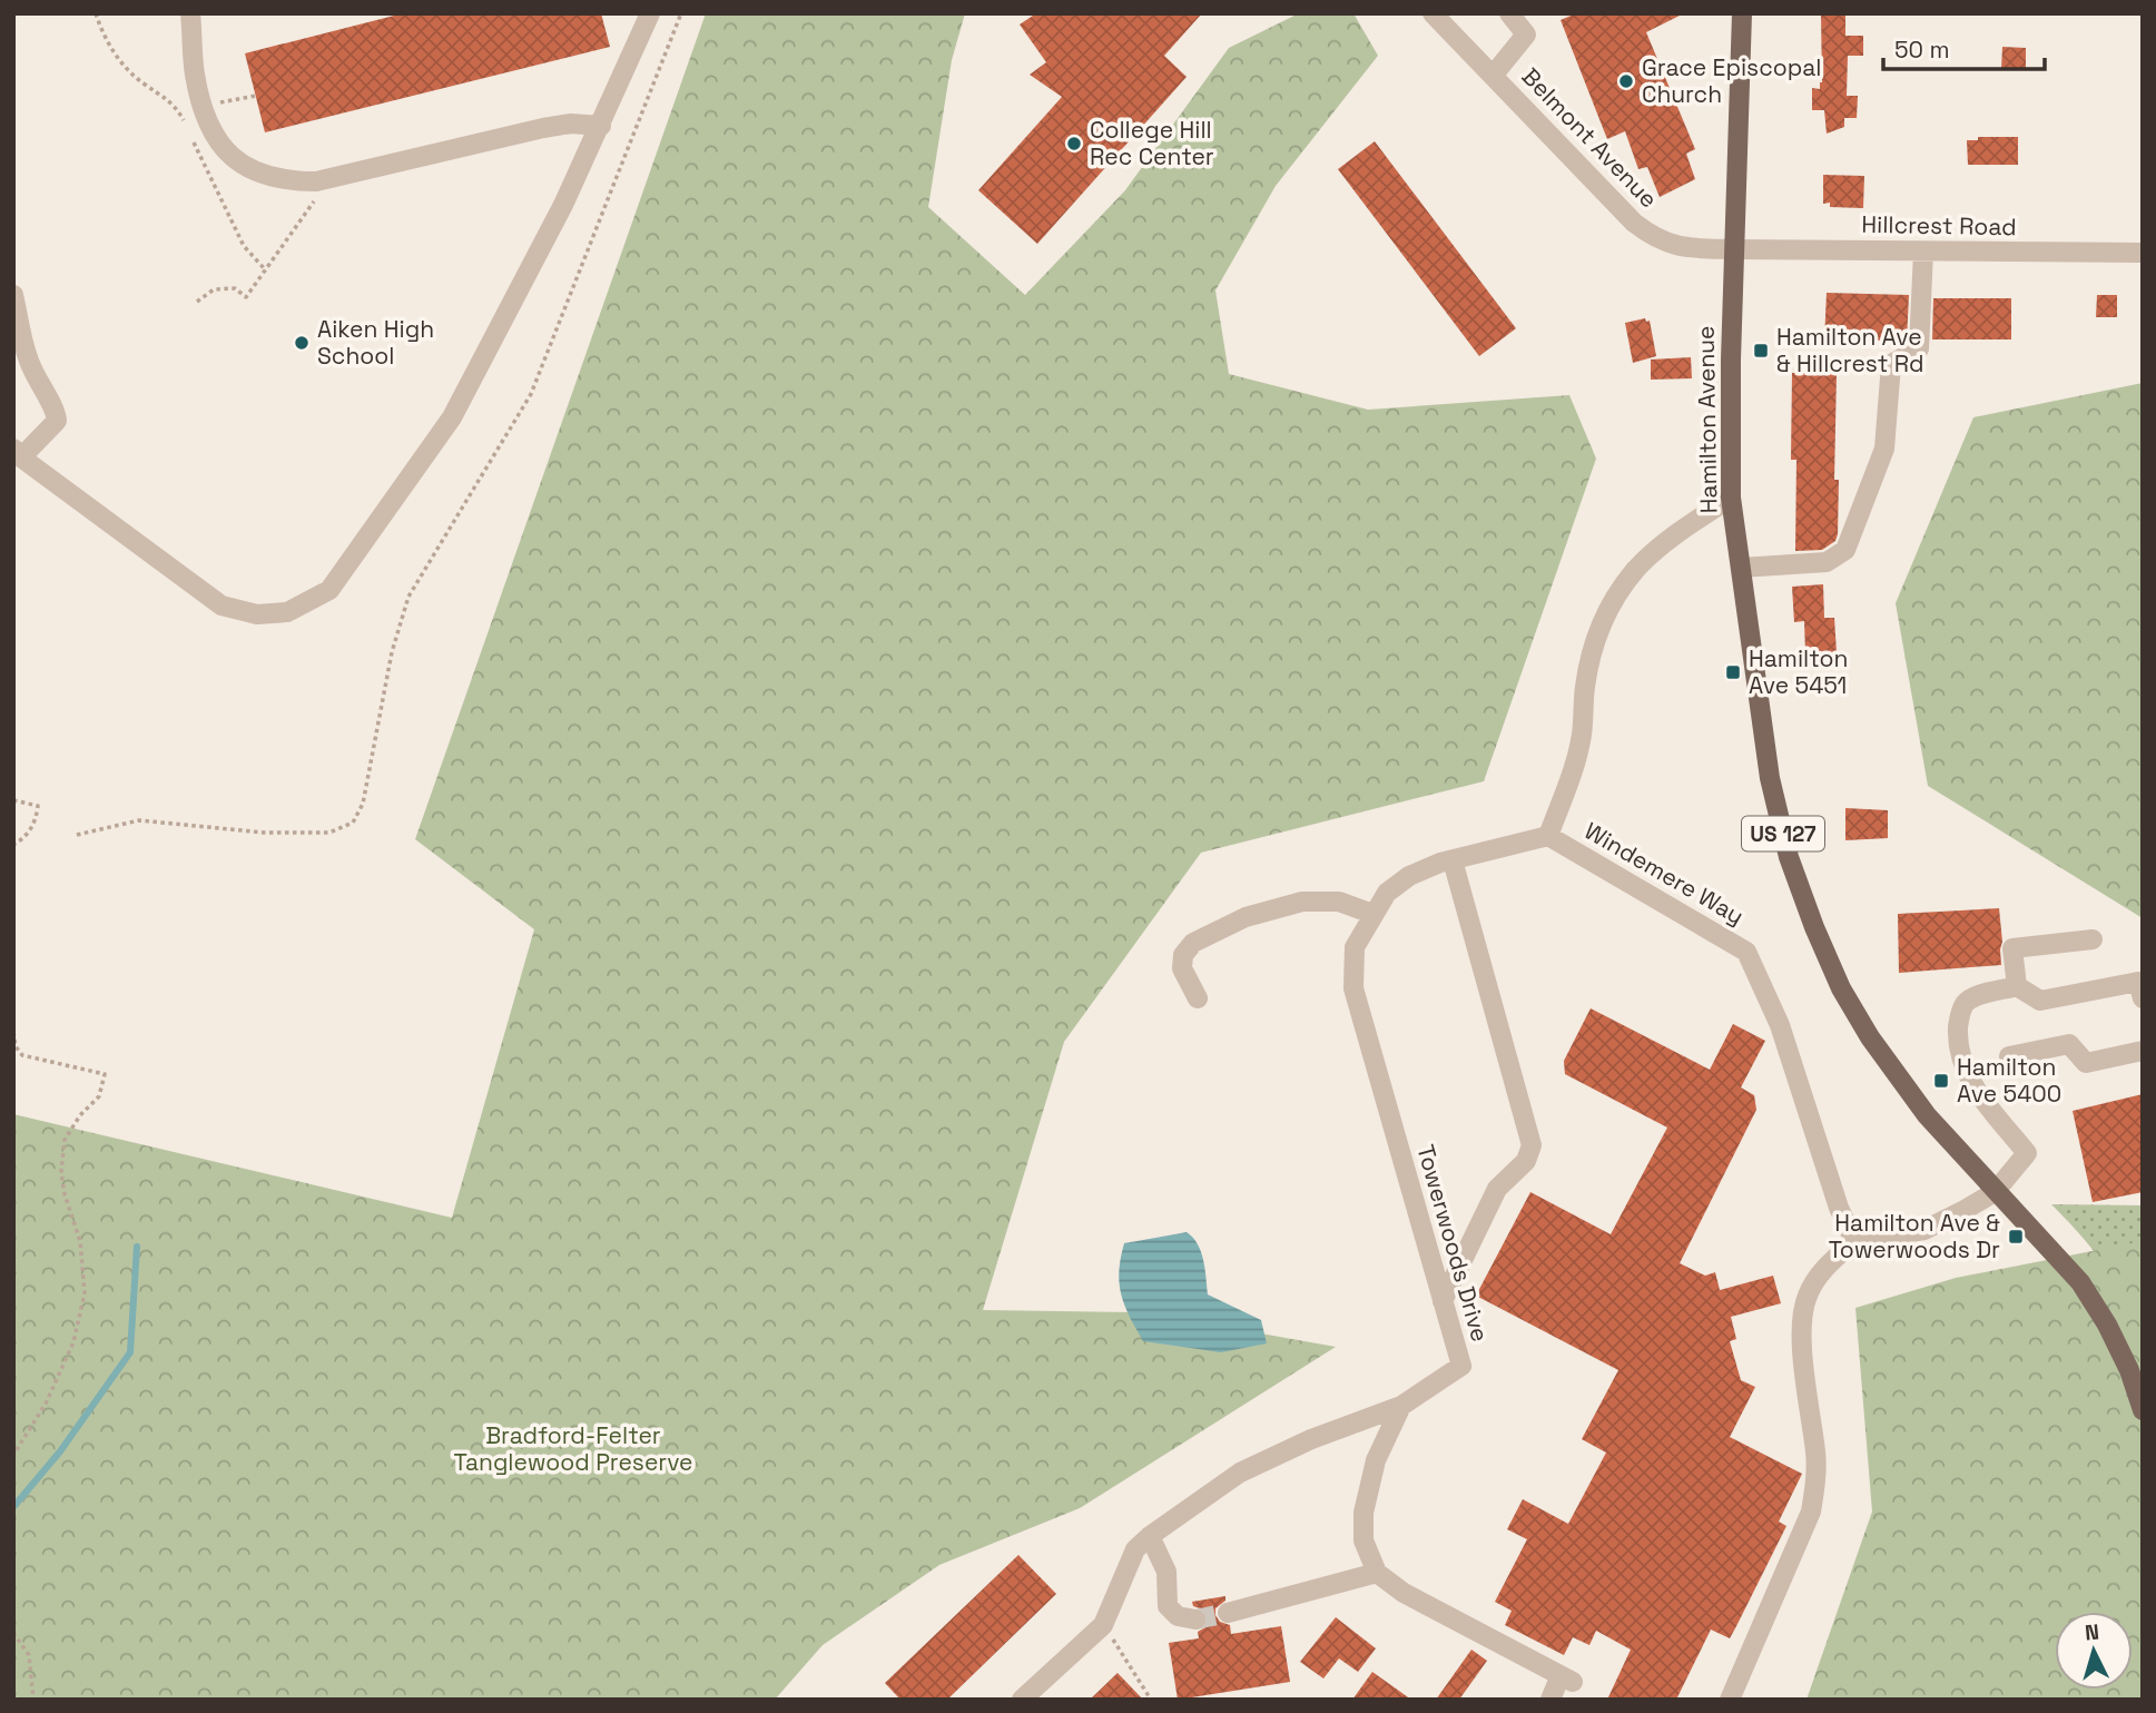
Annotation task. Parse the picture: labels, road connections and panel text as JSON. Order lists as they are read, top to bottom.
{
  "streets": {
    "main road": ["Hamilton Avenue", "US 127"],
    "street": [
      "Belmont Avenue",
      "Hillcrest Road",
      "Windemere Way",
      "Towerwoods Drive"
    ]
  },
  "crossings": [
    ["Belmont Avenue", "Hillcrest Road"],
    ["Belmont Avenue", "Hamilton Avenue"],
    ["Hillcrest Road", "Hamilton Avenue"],
    ["Hamilton Avenue", "Windemere Way"],
    ["Windemere Way", "Towerwoods Drive"]
  ],
  "parks": ["Bradford-Felter Tanglewood Preserve"],
  "places": {
    "other": ["Grace Episcopal Church", "College Hill Rec Center", "Aiken High School"],
    "transit": [
      "Hamilton Ave & Hillcrest Rd",
      "Hamilton Ave 5451",
      "Hamilton Ave 5400",
      "Hamilton Ave & Towerwoods Dr"
    ]
  },
  "scale_bar": "50 m",
  "north": "top"
}
